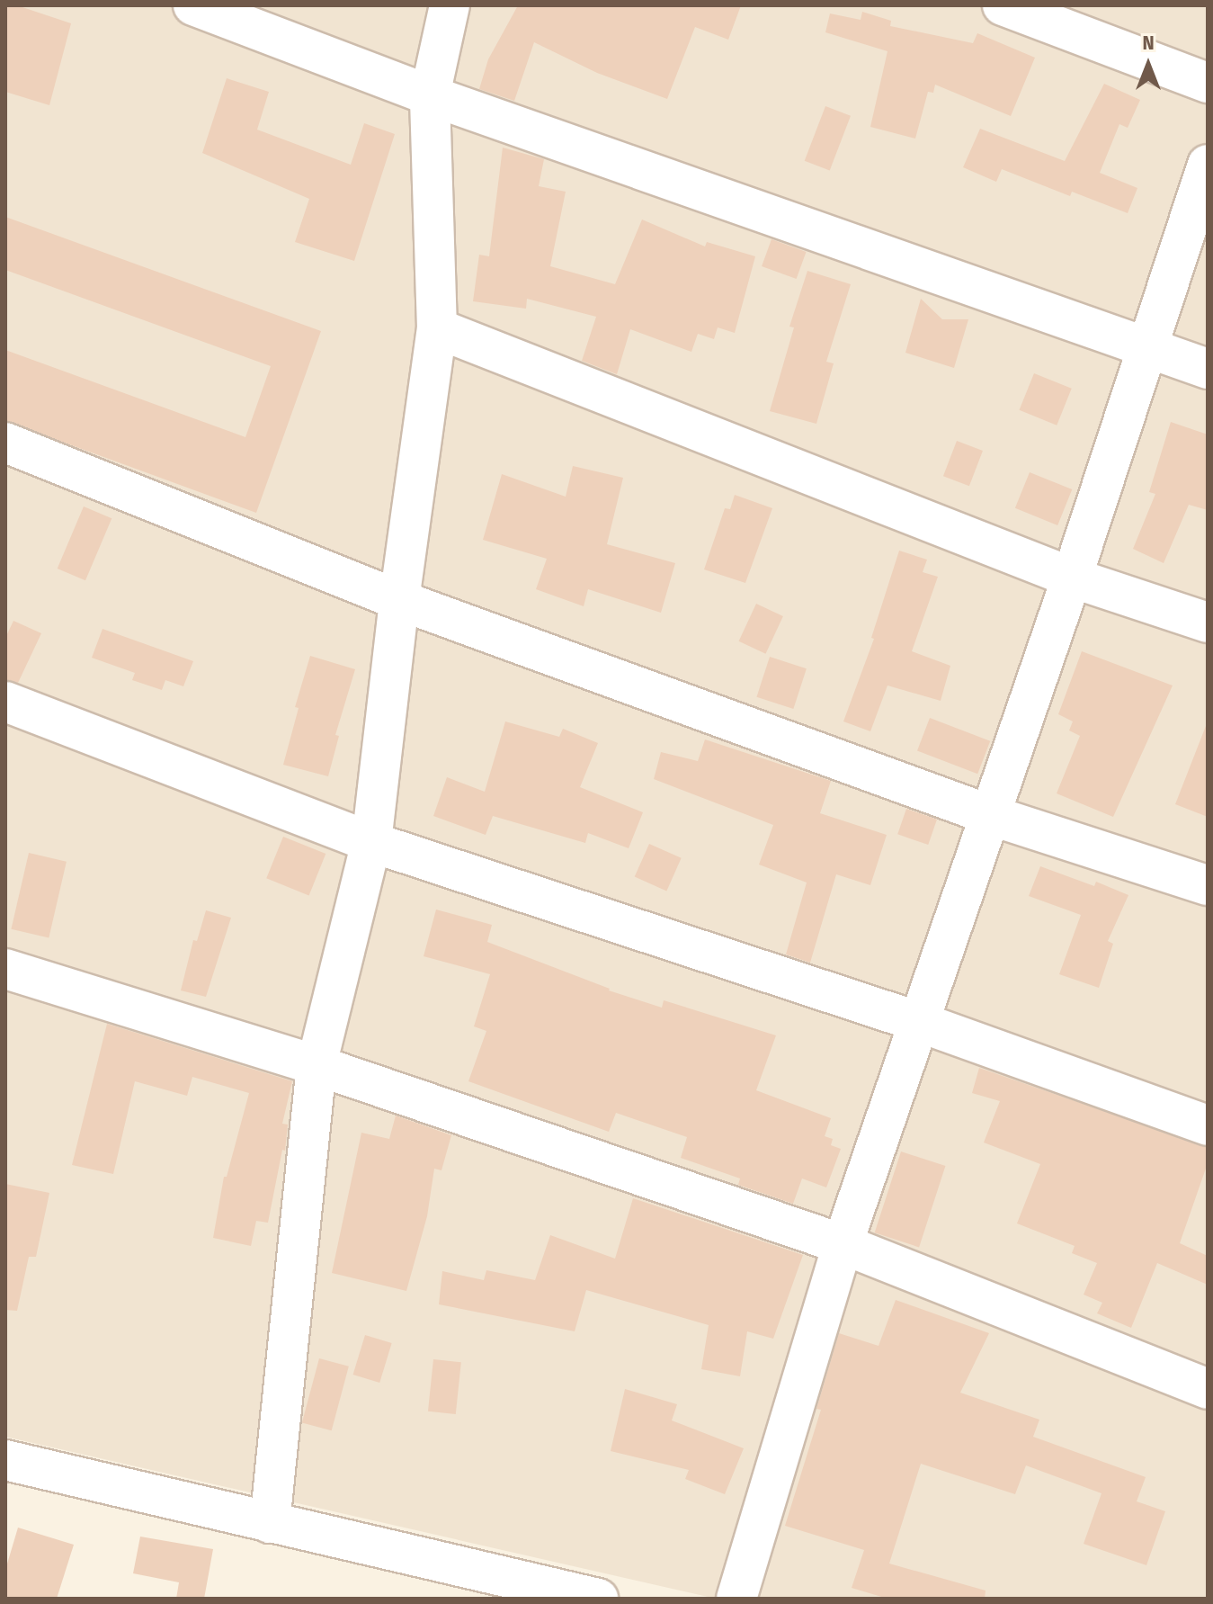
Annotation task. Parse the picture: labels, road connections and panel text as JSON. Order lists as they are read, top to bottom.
{
  "north": "top"
}
